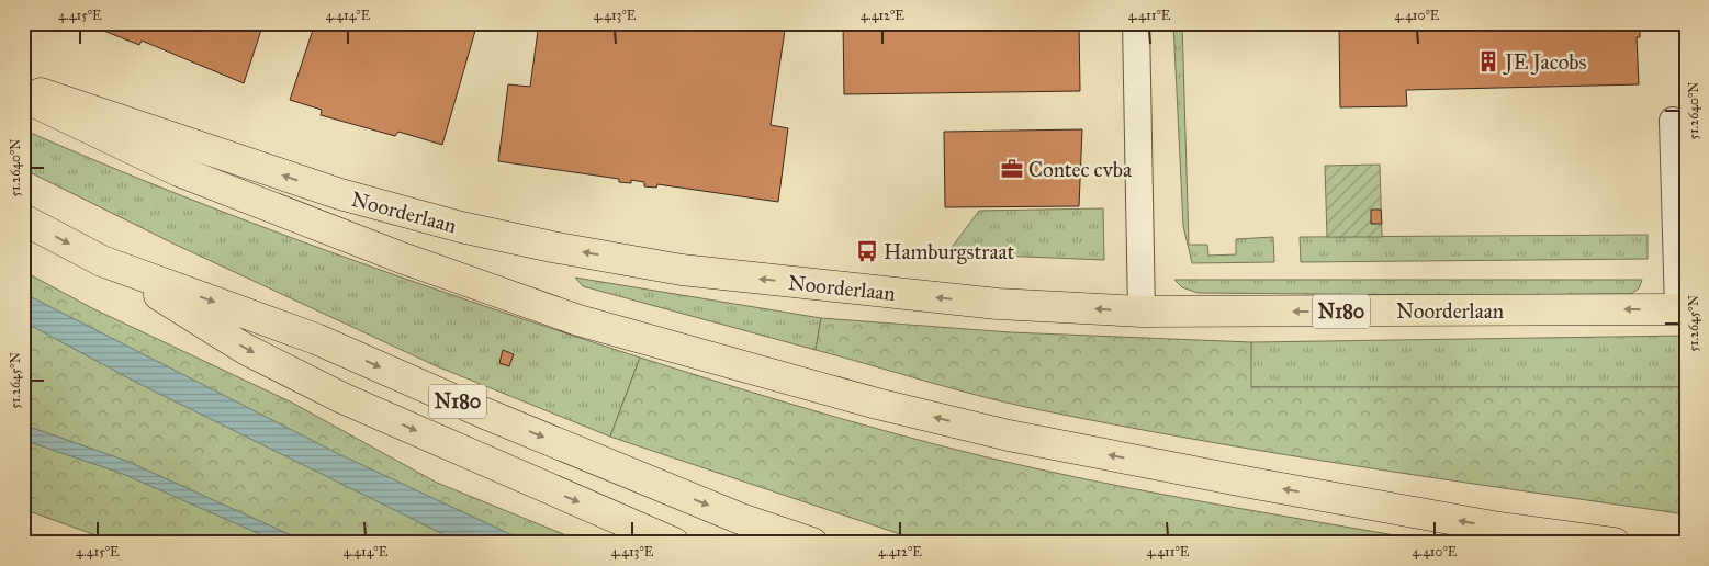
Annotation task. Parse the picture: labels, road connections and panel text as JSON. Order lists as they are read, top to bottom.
{
  "streets": {
    "main road": ["Noorderlaan", "N180"]
  },
  "places": {
    "building": ["JE Jacobs"],
    "office": ["Contec cvba"],
    "bus stop": ["Hamburgstraat"]
  },
  "coordinates": [
    "4.415°E",
    "4.414°E",
    "4.413°E",
    "4.412°E",
    "4.411°E",
    "4.410°E",
    "51.2640°N",
    "51.2645°N"
  ]
}
